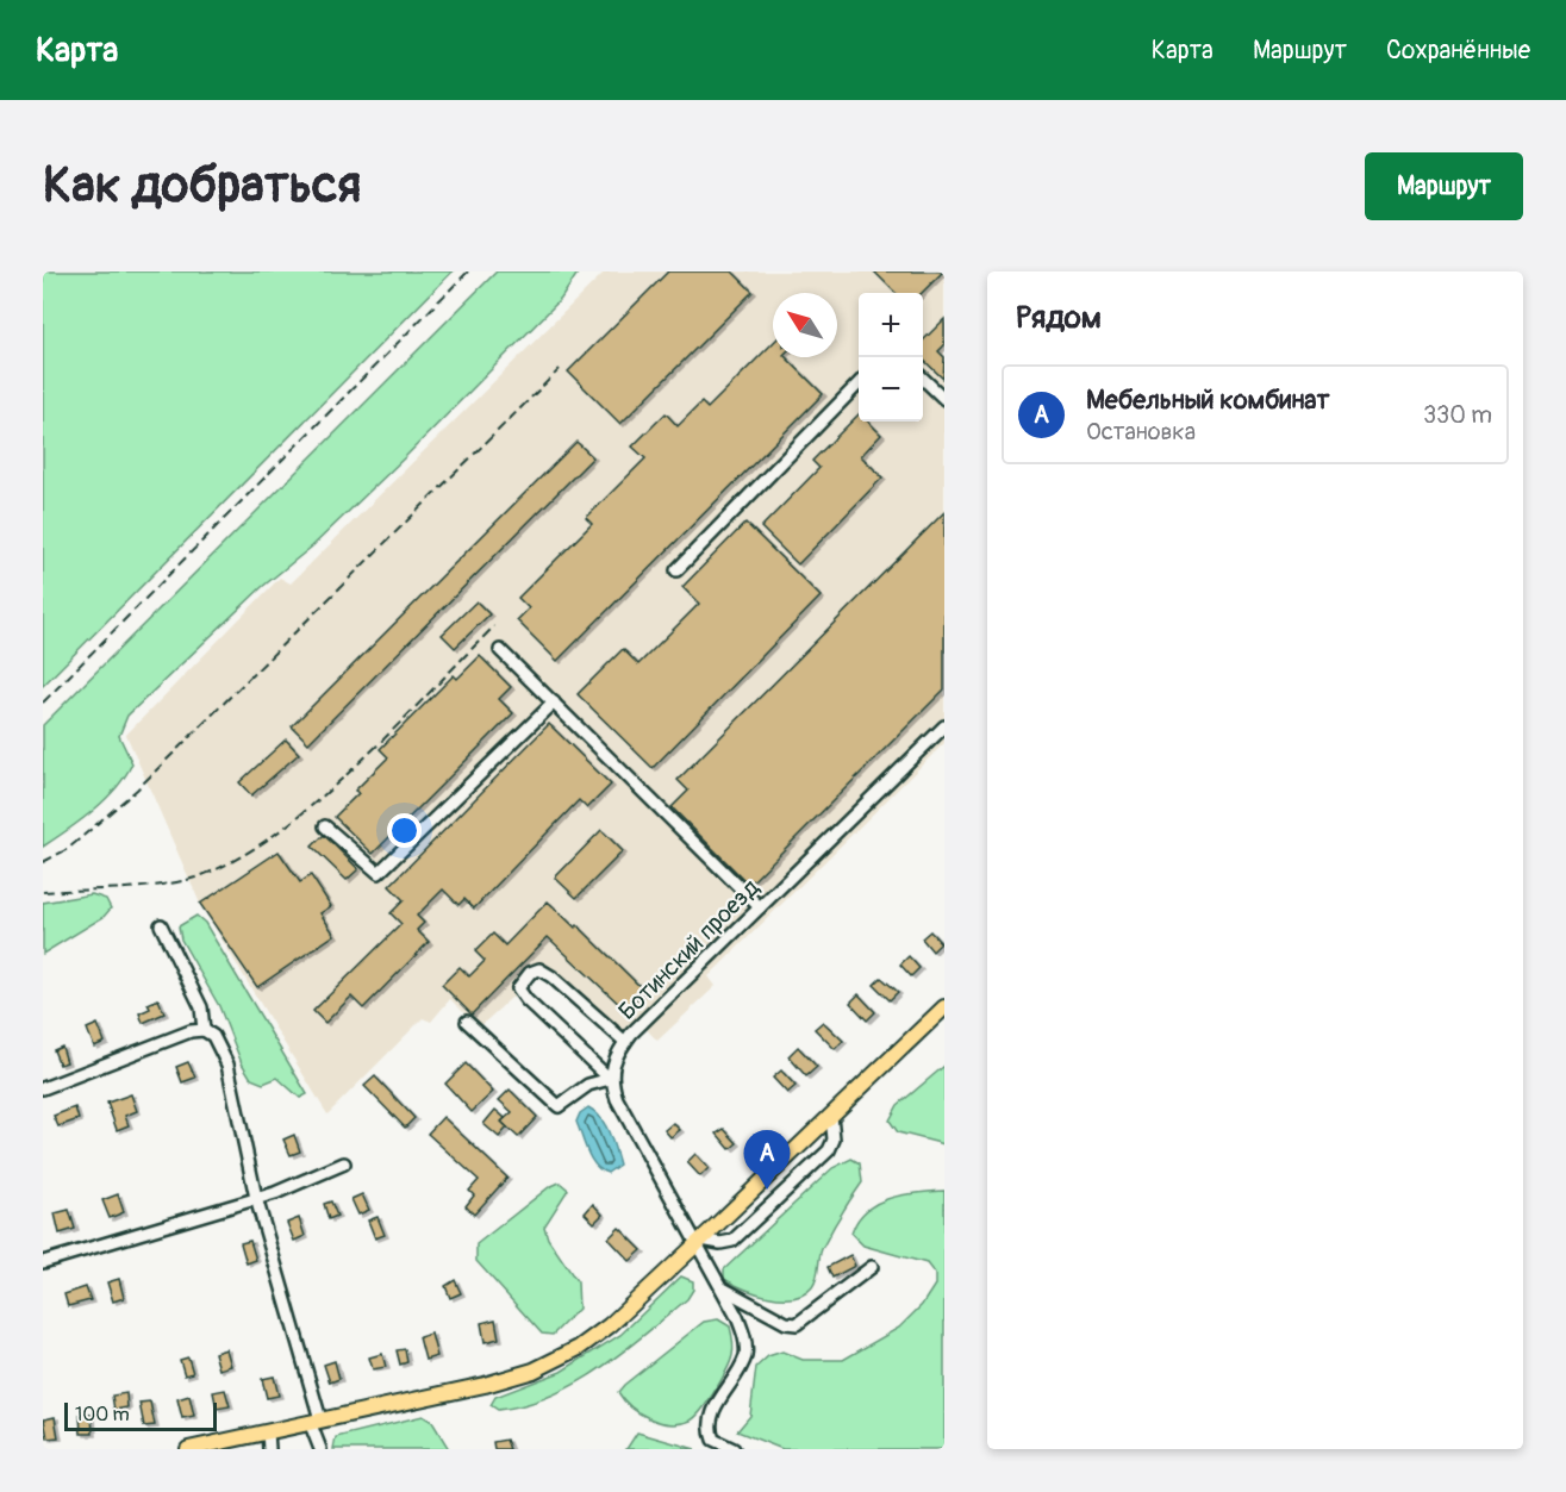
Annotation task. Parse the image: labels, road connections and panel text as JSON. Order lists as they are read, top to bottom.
{
  "streets": {
    "street": ["Ботинский проезд"]
  },
  "scale_bar": "100 m",
  "north": "top left",
  "page": {
    "header": "Карта",
    "nav": ["Карта", "Маршрут", "Сохранённые"],
    "buttons": "Маршрут",
    "title": "Как добраться",
    "heading": "Рядом",
    "map_buttons": ["+", "−"],
    "list": [
      {
        "mark": "A",
        "name": "Мебельный комбинат",
        "note": "Остановка",
        "value": "330 m"
      }
    ],
    "pins": "A",
    "scale": "100 m"
  }
}
